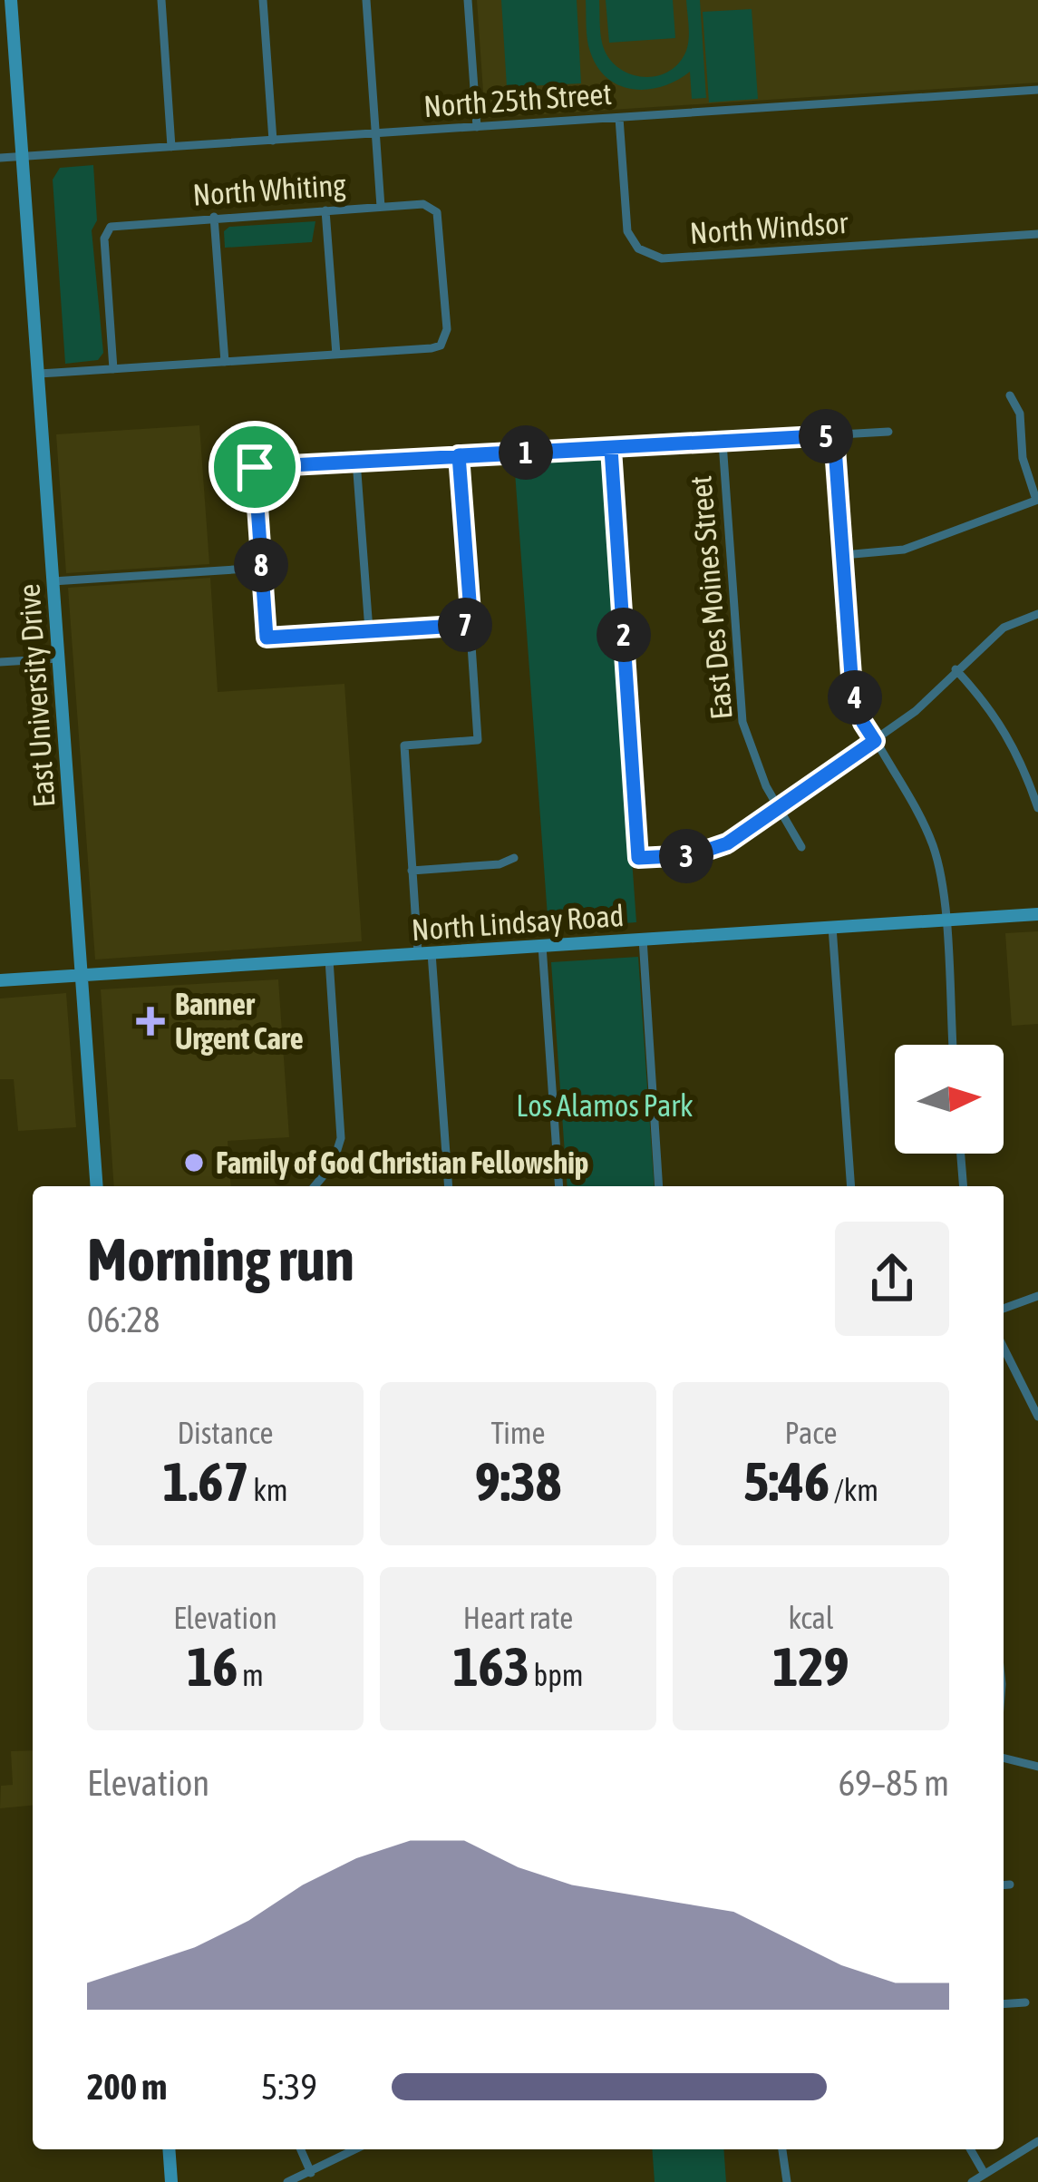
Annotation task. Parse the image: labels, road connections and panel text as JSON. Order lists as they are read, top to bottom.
{
  "streets": {
    "main road": ["East University Drive", "North Lindsay Road"],
    "street": [
      "North 25th Street",
      "North Whiting",
      "North Windsor",
      "East Des Moines Street"
    ]
  },
  "crossings": [
    ["North 25th Street", "North Windsor"],
    ["North 25th Street", "East University Drive"],
    ["East University Drive", "North Lindsay Road"]
  ],
  "parks": ["Los Alamos Park"],
  "places": {
    "health": ["Banner Urgent Care"],
    "other": ["Family of God Christian Fellowship"]
  },
  "north": "right",
  "page": {
    "pins": [
      "5",
      "1",
      "8",
      "7",
      "2",
      "4",
      "3"
    ],
    "heading": ["Morning run", "06:28"],
    "stats": [
      ["Distance", "1.67 km"],
      ["Time", "9:38"],
      ["Pace", "5:46 /km"],
      ["Elevation", "16 m"],
      ["Heart rate", "163 bpm"],
      ["kcal", "129"]
    ],
    "chart": ["Elevation", "69–85 m"],
    "list": [
      {
        "name": "200 m",
        "note": "5:39"
      }
    ]
  }
}
